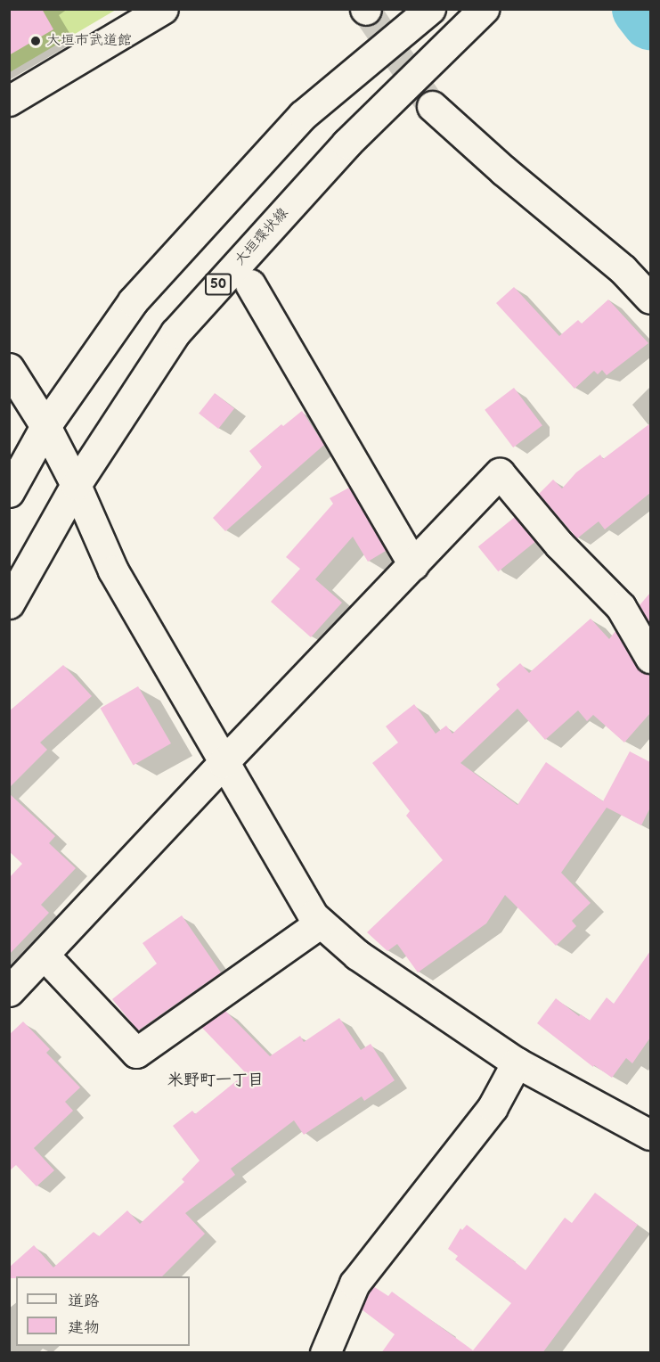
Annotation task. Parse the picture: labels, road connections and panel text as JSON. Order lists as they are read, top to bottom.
{
  "streets": {
    "street": ["大垣環状線", "50"]
  },
  "districts": ["米野町一丁目"],
  "places": ["大垣市武道館"],
  "legend": ["道路", "建物"]
}
